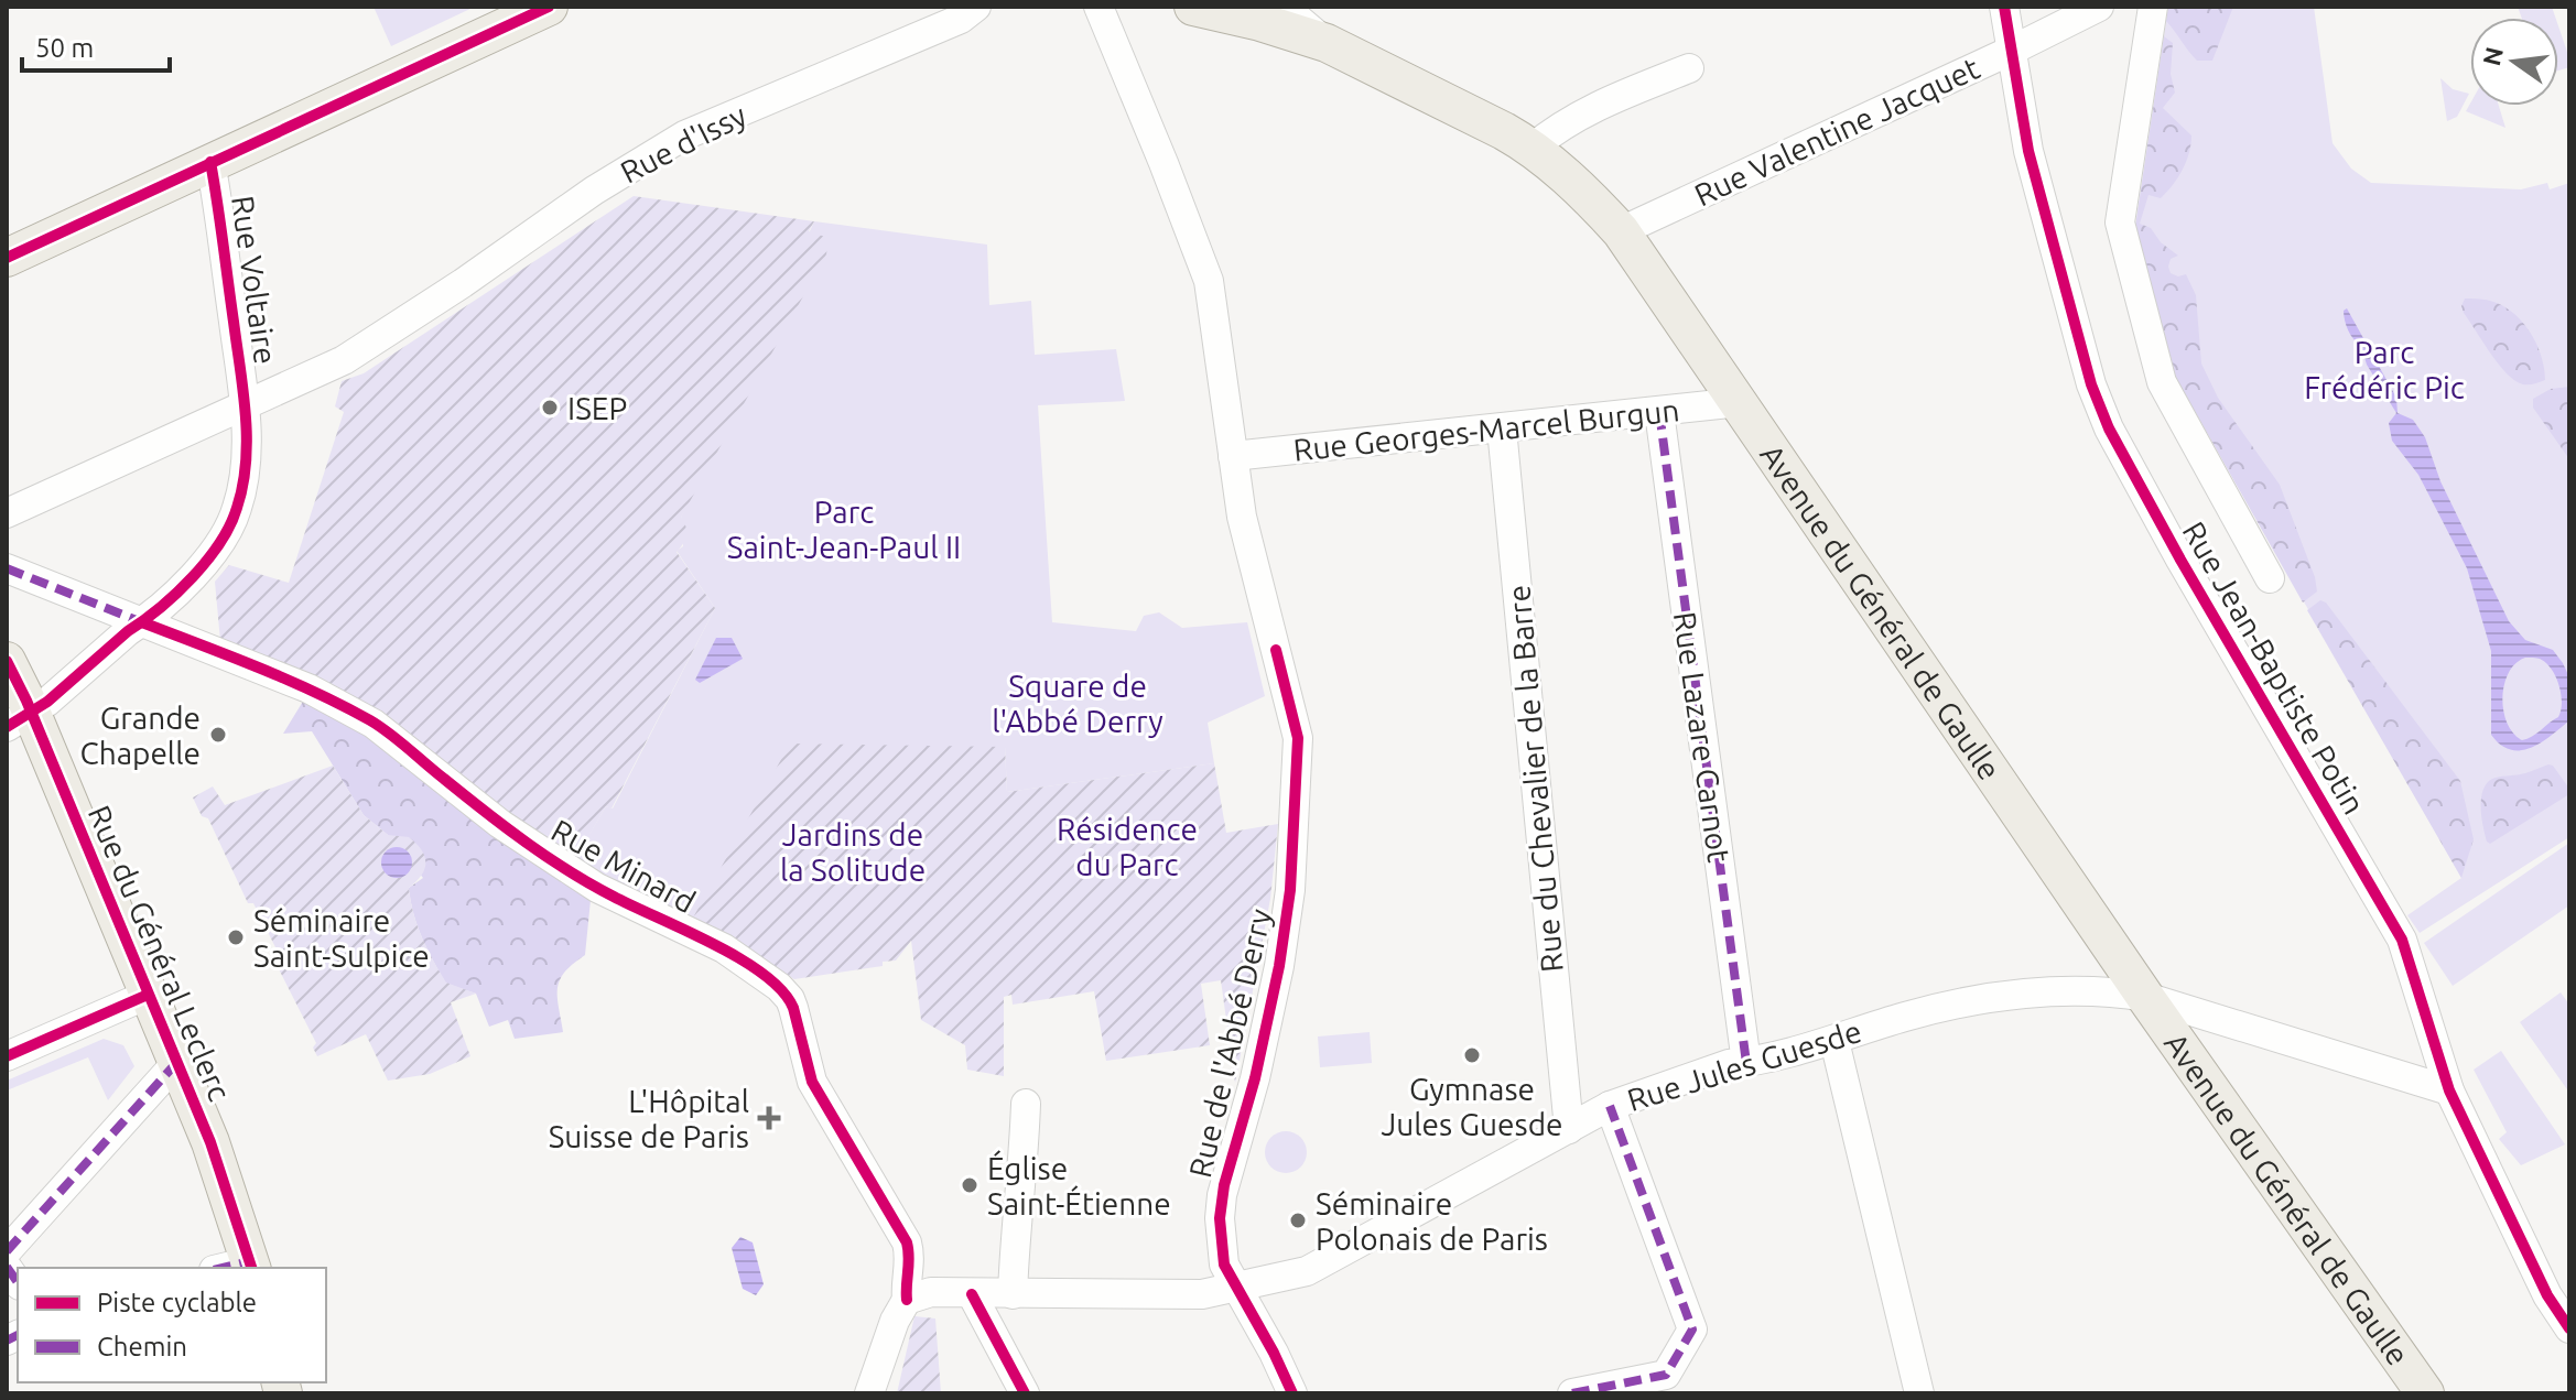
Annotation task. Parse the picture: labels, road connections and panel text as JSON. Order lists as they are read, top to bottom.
{
  "streets": {
    "main road": ["Avenue du Général de Gaulle", "Rue du Général Leclerc"],
    "street": [
      "Rue Valentine Jacquet",
      "Rue d'Issy",
      "Rue Voltaire",
      "Rue Georges-Marcel Burgun",
      "Rue Jean-Baptiste Potin",
      "Rue Lazare Carnot",
      "Rue du Chevalier de la Barre",
      "Rue Minard",
      "Rue de l'Abbé Derry",
      "Rue Jules Guesde"
    ]
  },
  "crossings": [
    ["Rue Valentine Jacquet", "Avenue du Général de Gaulle"],
    ["Rue Valentine Jacquet", "Rue Jean-Baptiste Potin"],
    ["Rue d'Issy", "Rue Voltaire"],
    ["Rue Voltaire", "Rue Minard"],
    ["Rue Voltaire", "Rue du Général Leclerc"],
    ["Rue Georges-Marcel Burgun", "Avenue du Général de Gaulle"],
    ["Rue Georges-Marcel Burgun", "Rue Lazare Carnot"],
    ["Rue Georges-Marcel Burgun", "Rue du Chevalier de la Barre"],
    ["Rue Georges-Marcel Burgun", "Rue de l'Abbé Derry"],
    ["Avenue du Général de Gaulle", "Rue Jules Guesde"],
    ["Rue Jean-Baptiste Potin", "Rue Jules Guesde"],
    ["Rue Lazare Carnot", "Rue Jules Guesde"],
    ["Rue du Chevalier de la Barre", "Rue Jules Guesde"],
    ["Rue Minard", "Rue Jules Guesde"],
    ["Rue de l'Abbé Derry", "Rue Jules Guesde"]
  ],
  "parks": [
    "Parc Frédéric Pic",
    "Parc Saint-Jean-Paul II",
    "Square de l'Abbé Derry",
    "Résidence du Parc",
    "Jardins de la Solitude"
  ],
  "places": {
    "other": [
      "ISEP",
      "Grande Chapelle",
      "Séminaire Saint-Sulpice",
      "Gymnase Jules Guesde",
      "Église Saint-Étienne",
      "Séminaire Polonais de Paris"
    ],
    "health": ["L'Hôpital Suisse de Paris"]
  },
  "legend": ["Piste cyclable", "Chemin"],
  "scale_bar": "50 m",
  "north": "left"
}
